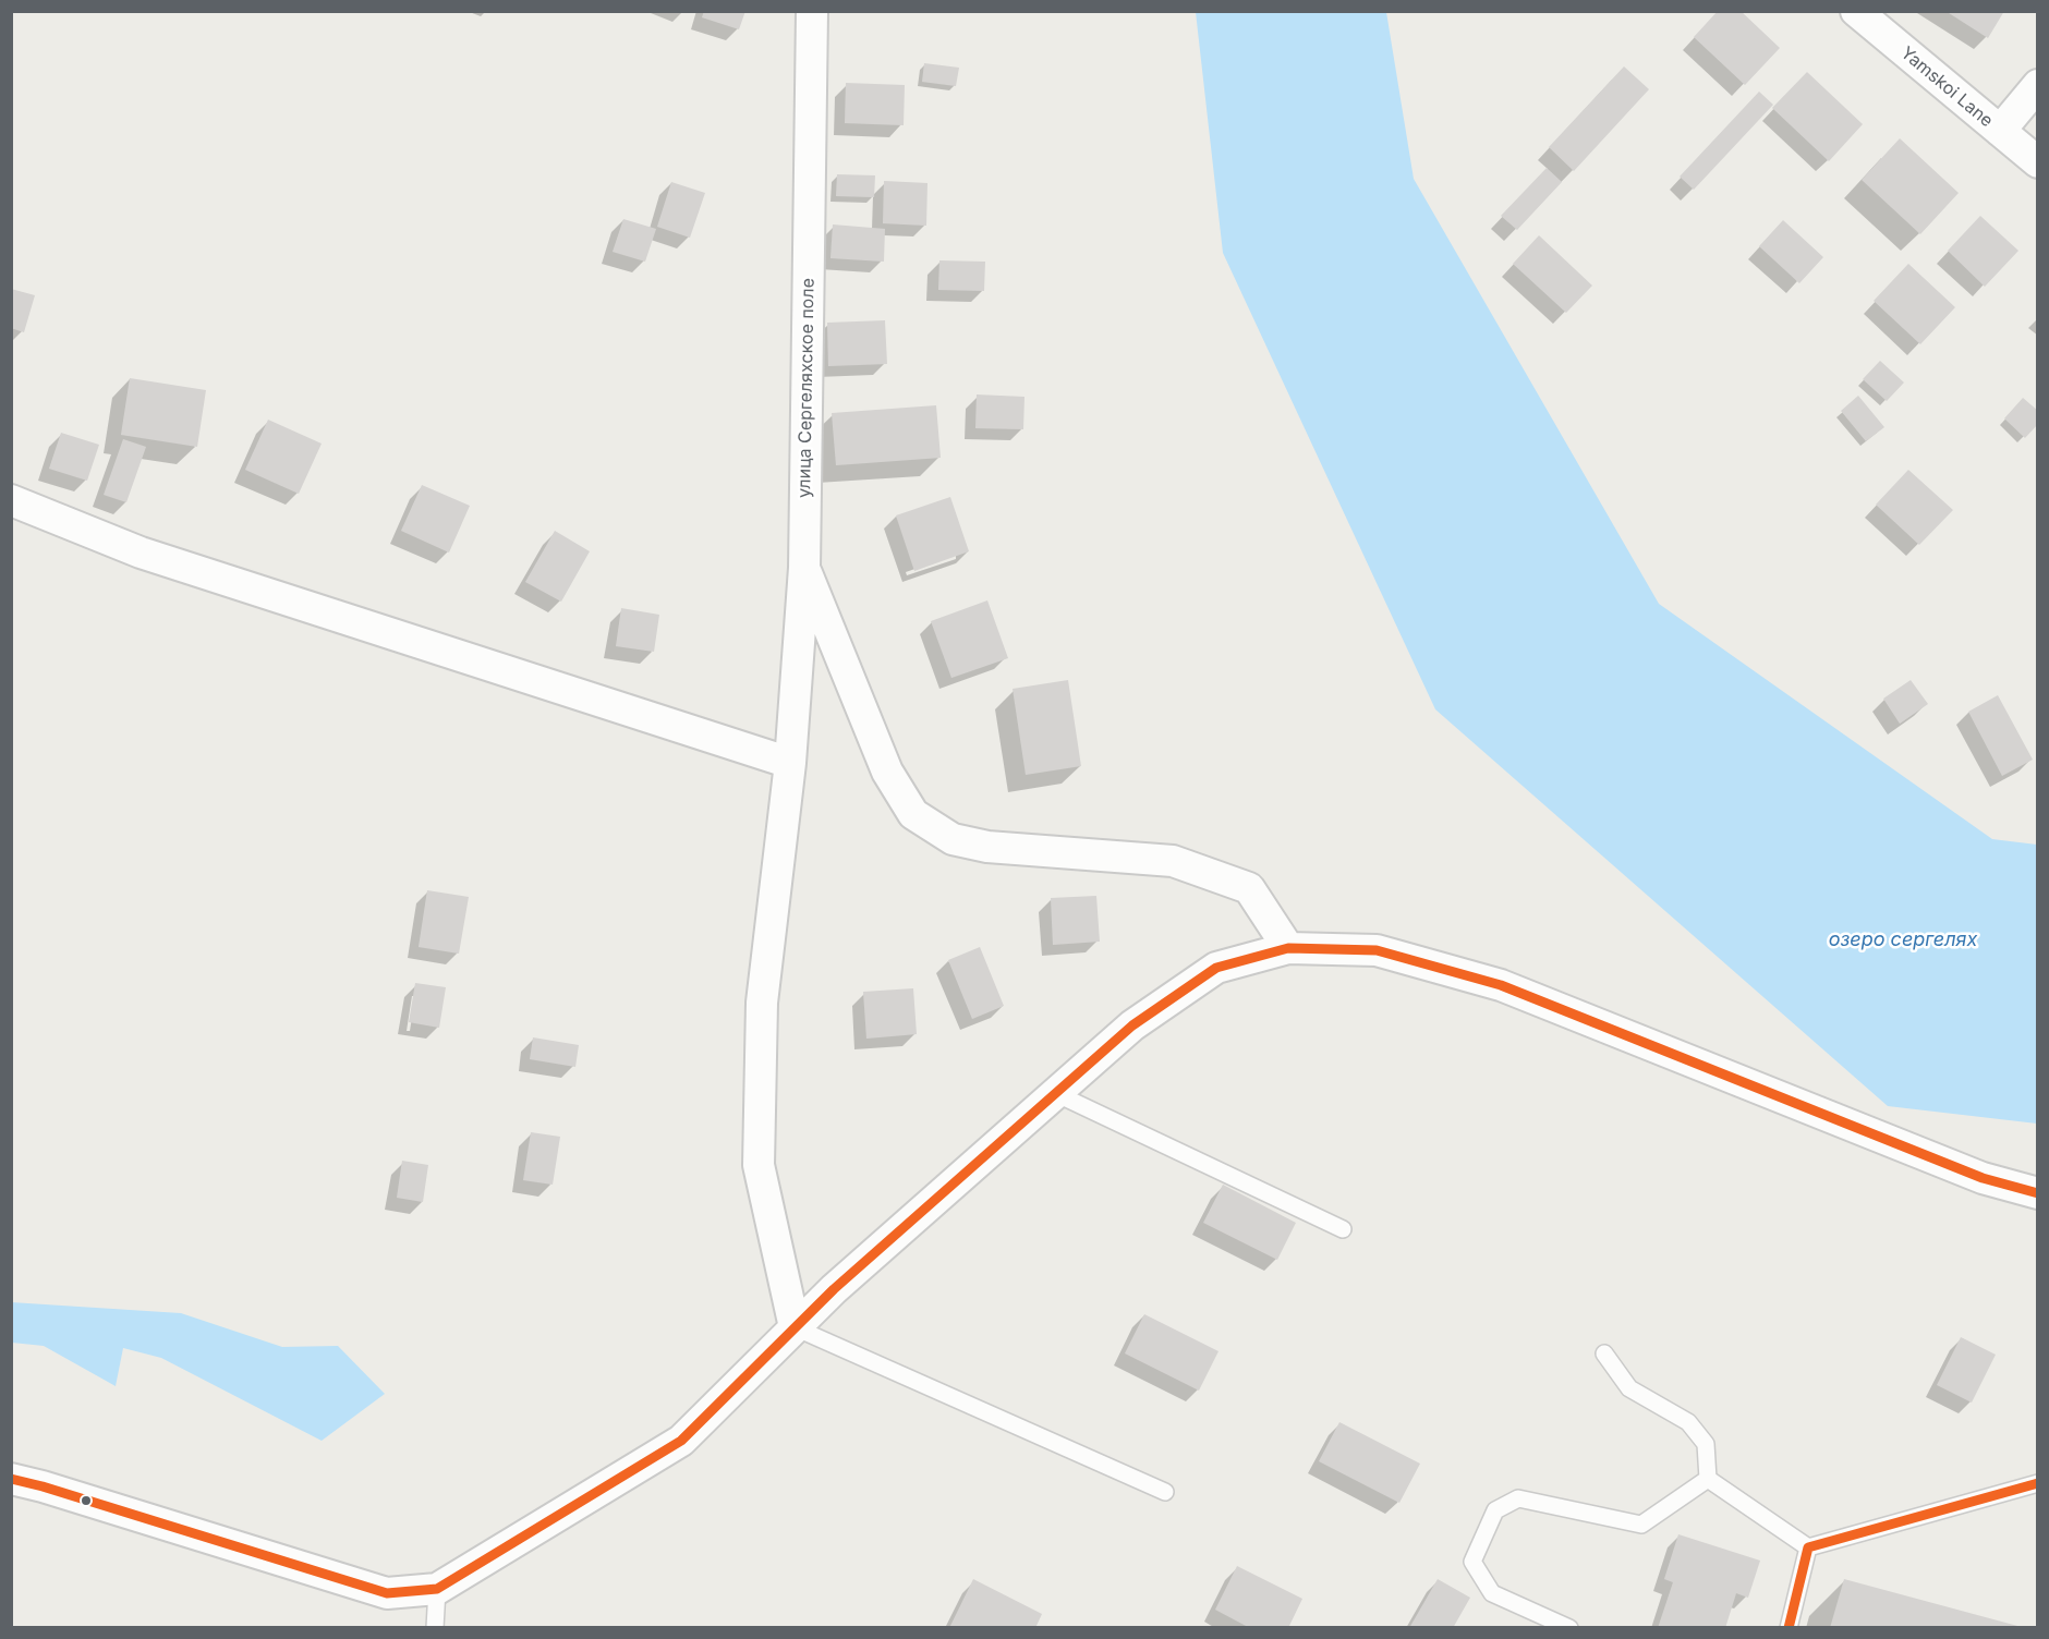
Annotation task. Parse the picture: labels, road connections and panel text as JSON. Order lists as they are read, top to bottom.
{
  "streets": {
    "street": ["Yamskoi Lane", "улица Сергеляхское поле"]
  },
  "water": ["озеро сергелях"]
}
